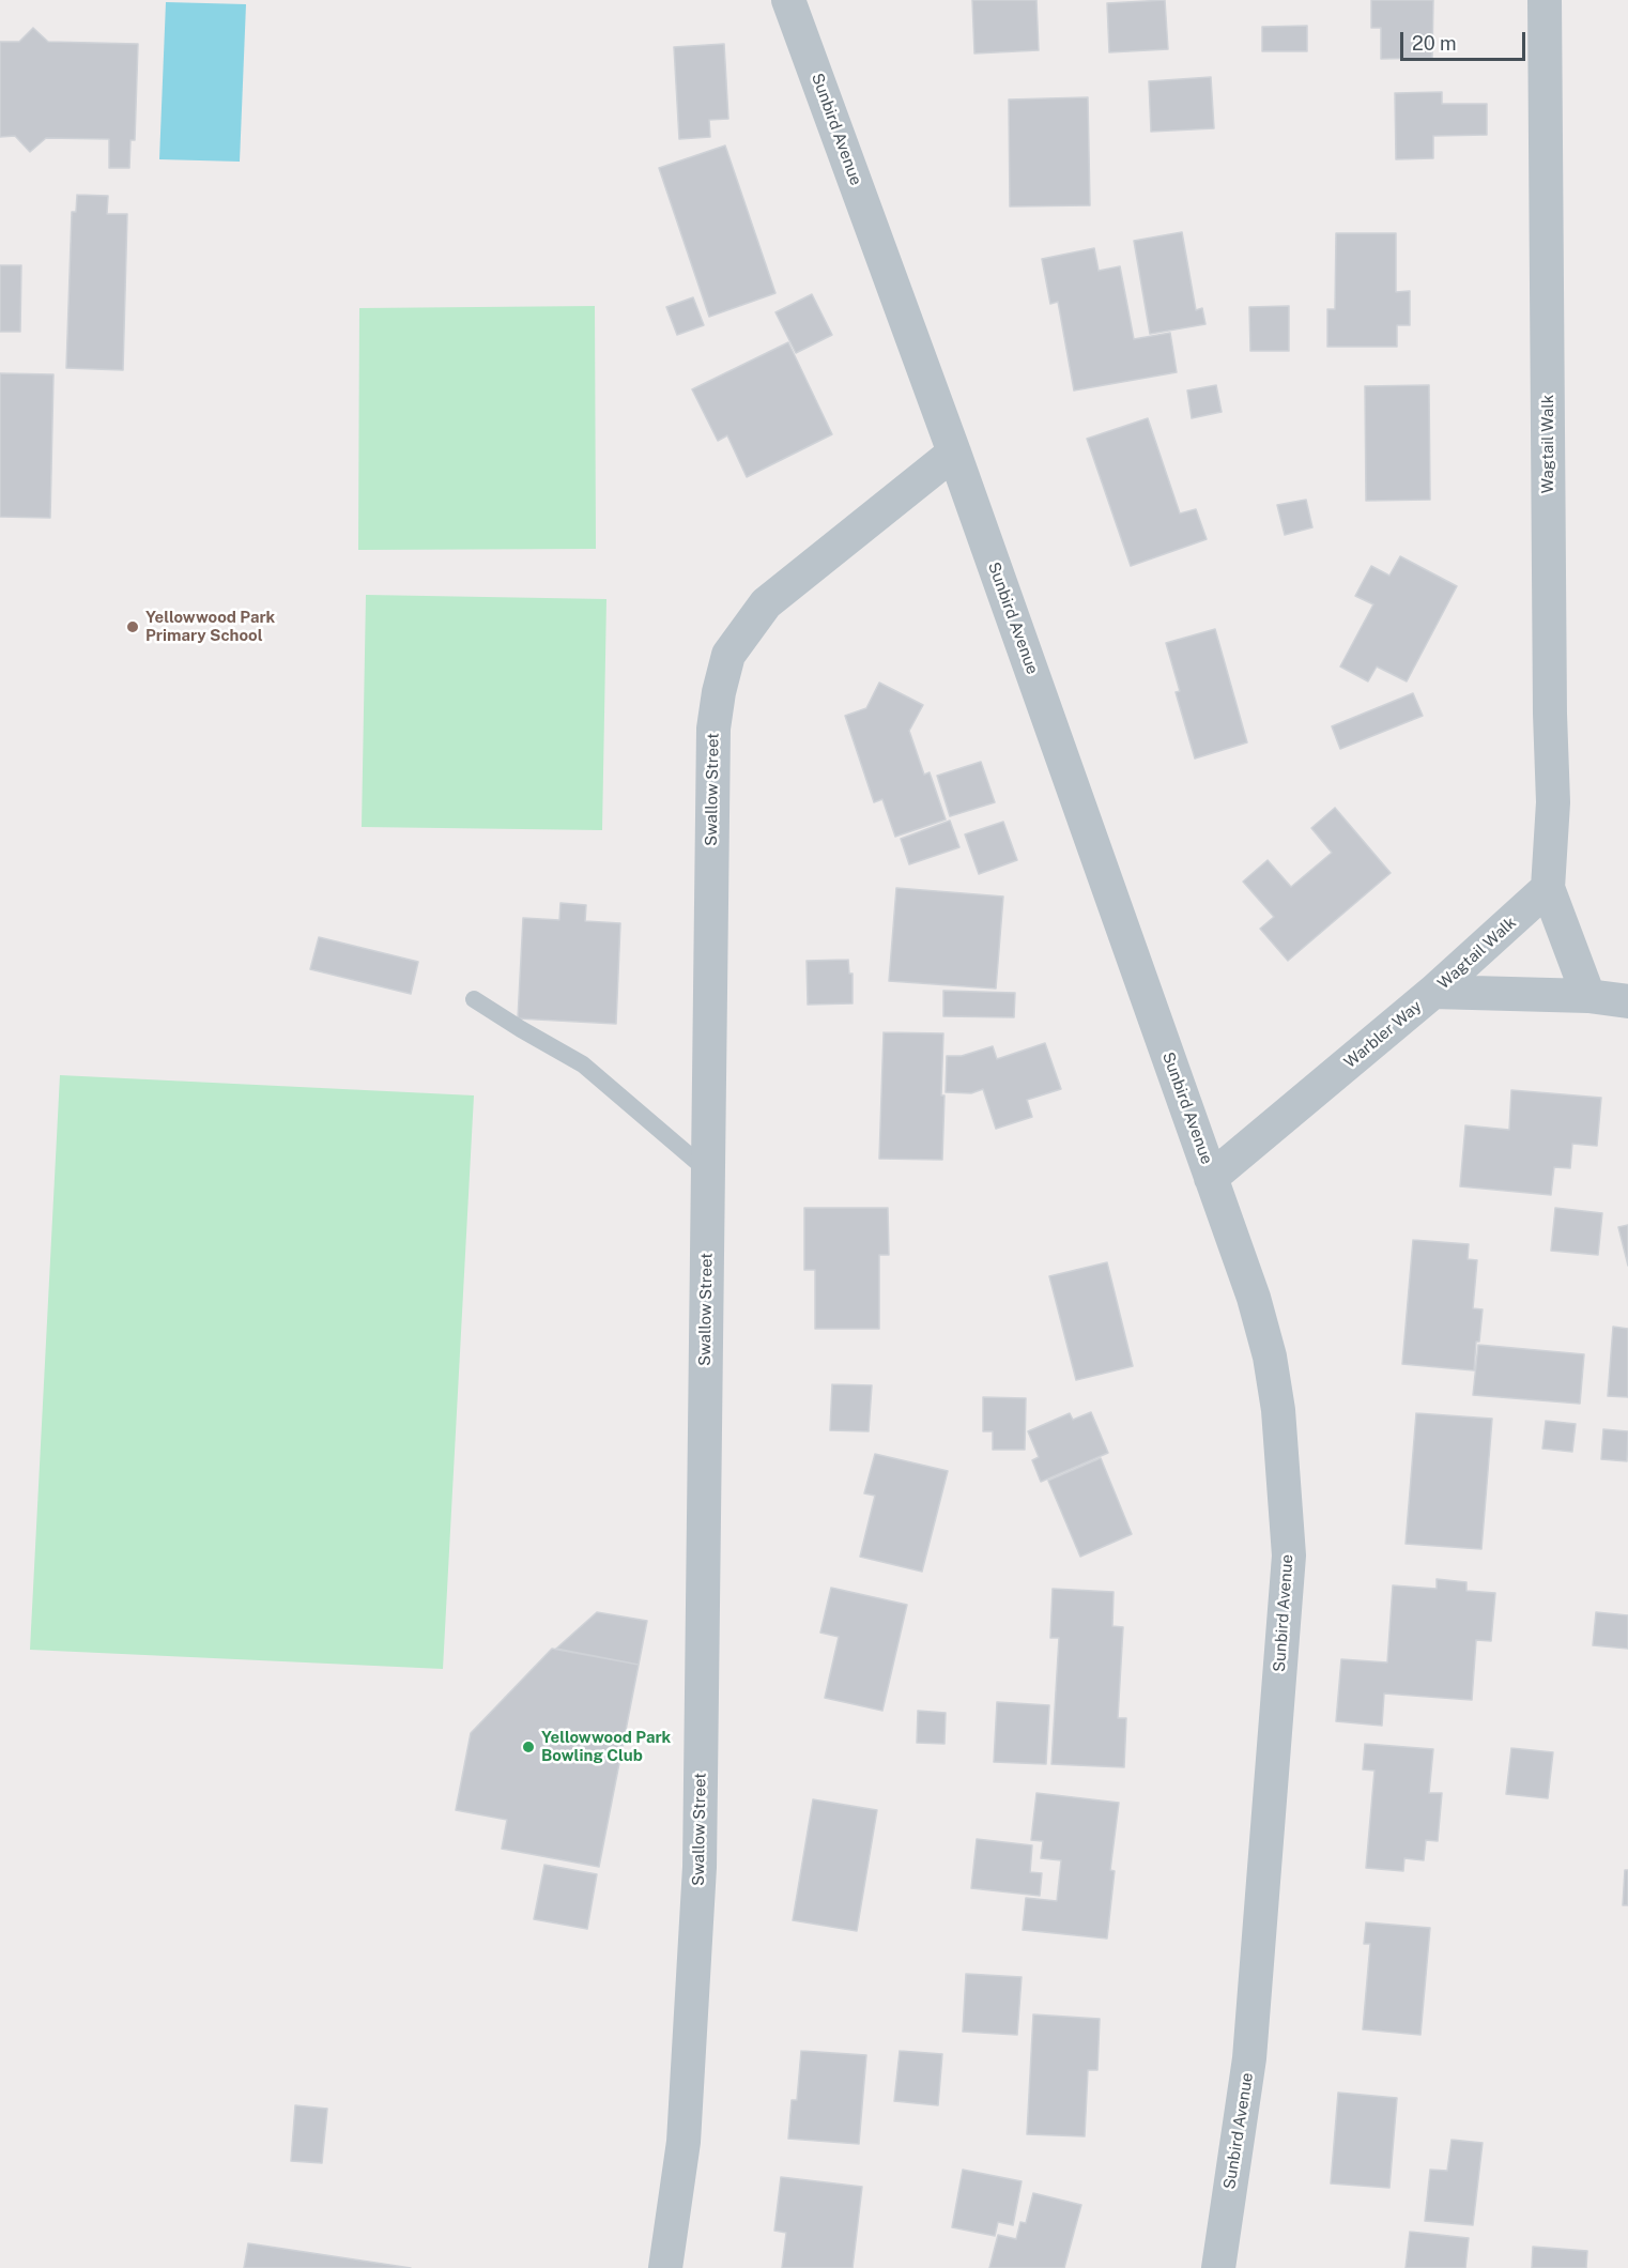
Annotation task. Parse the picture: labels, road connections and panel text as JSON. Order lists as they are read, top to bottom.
{
  "streets": {
    "street": [
      "Sunbird Avenue",
      "Wagtail Walk",
      "Swallow Street",
      "Warbler Way"
    ]
  },
  "crossings": [
    ["Sunbird Avenue", "Swallow Street"],
    ["Sunbird Avenue", "Warbler Way"],
    ["Wagtail Walk", "Warbler Way"]
  ],
  "places": ["Yellowwood Park Primary School", "Yellowwood Park Bowling Club"],
  "scale_bar": "20 m"
}
